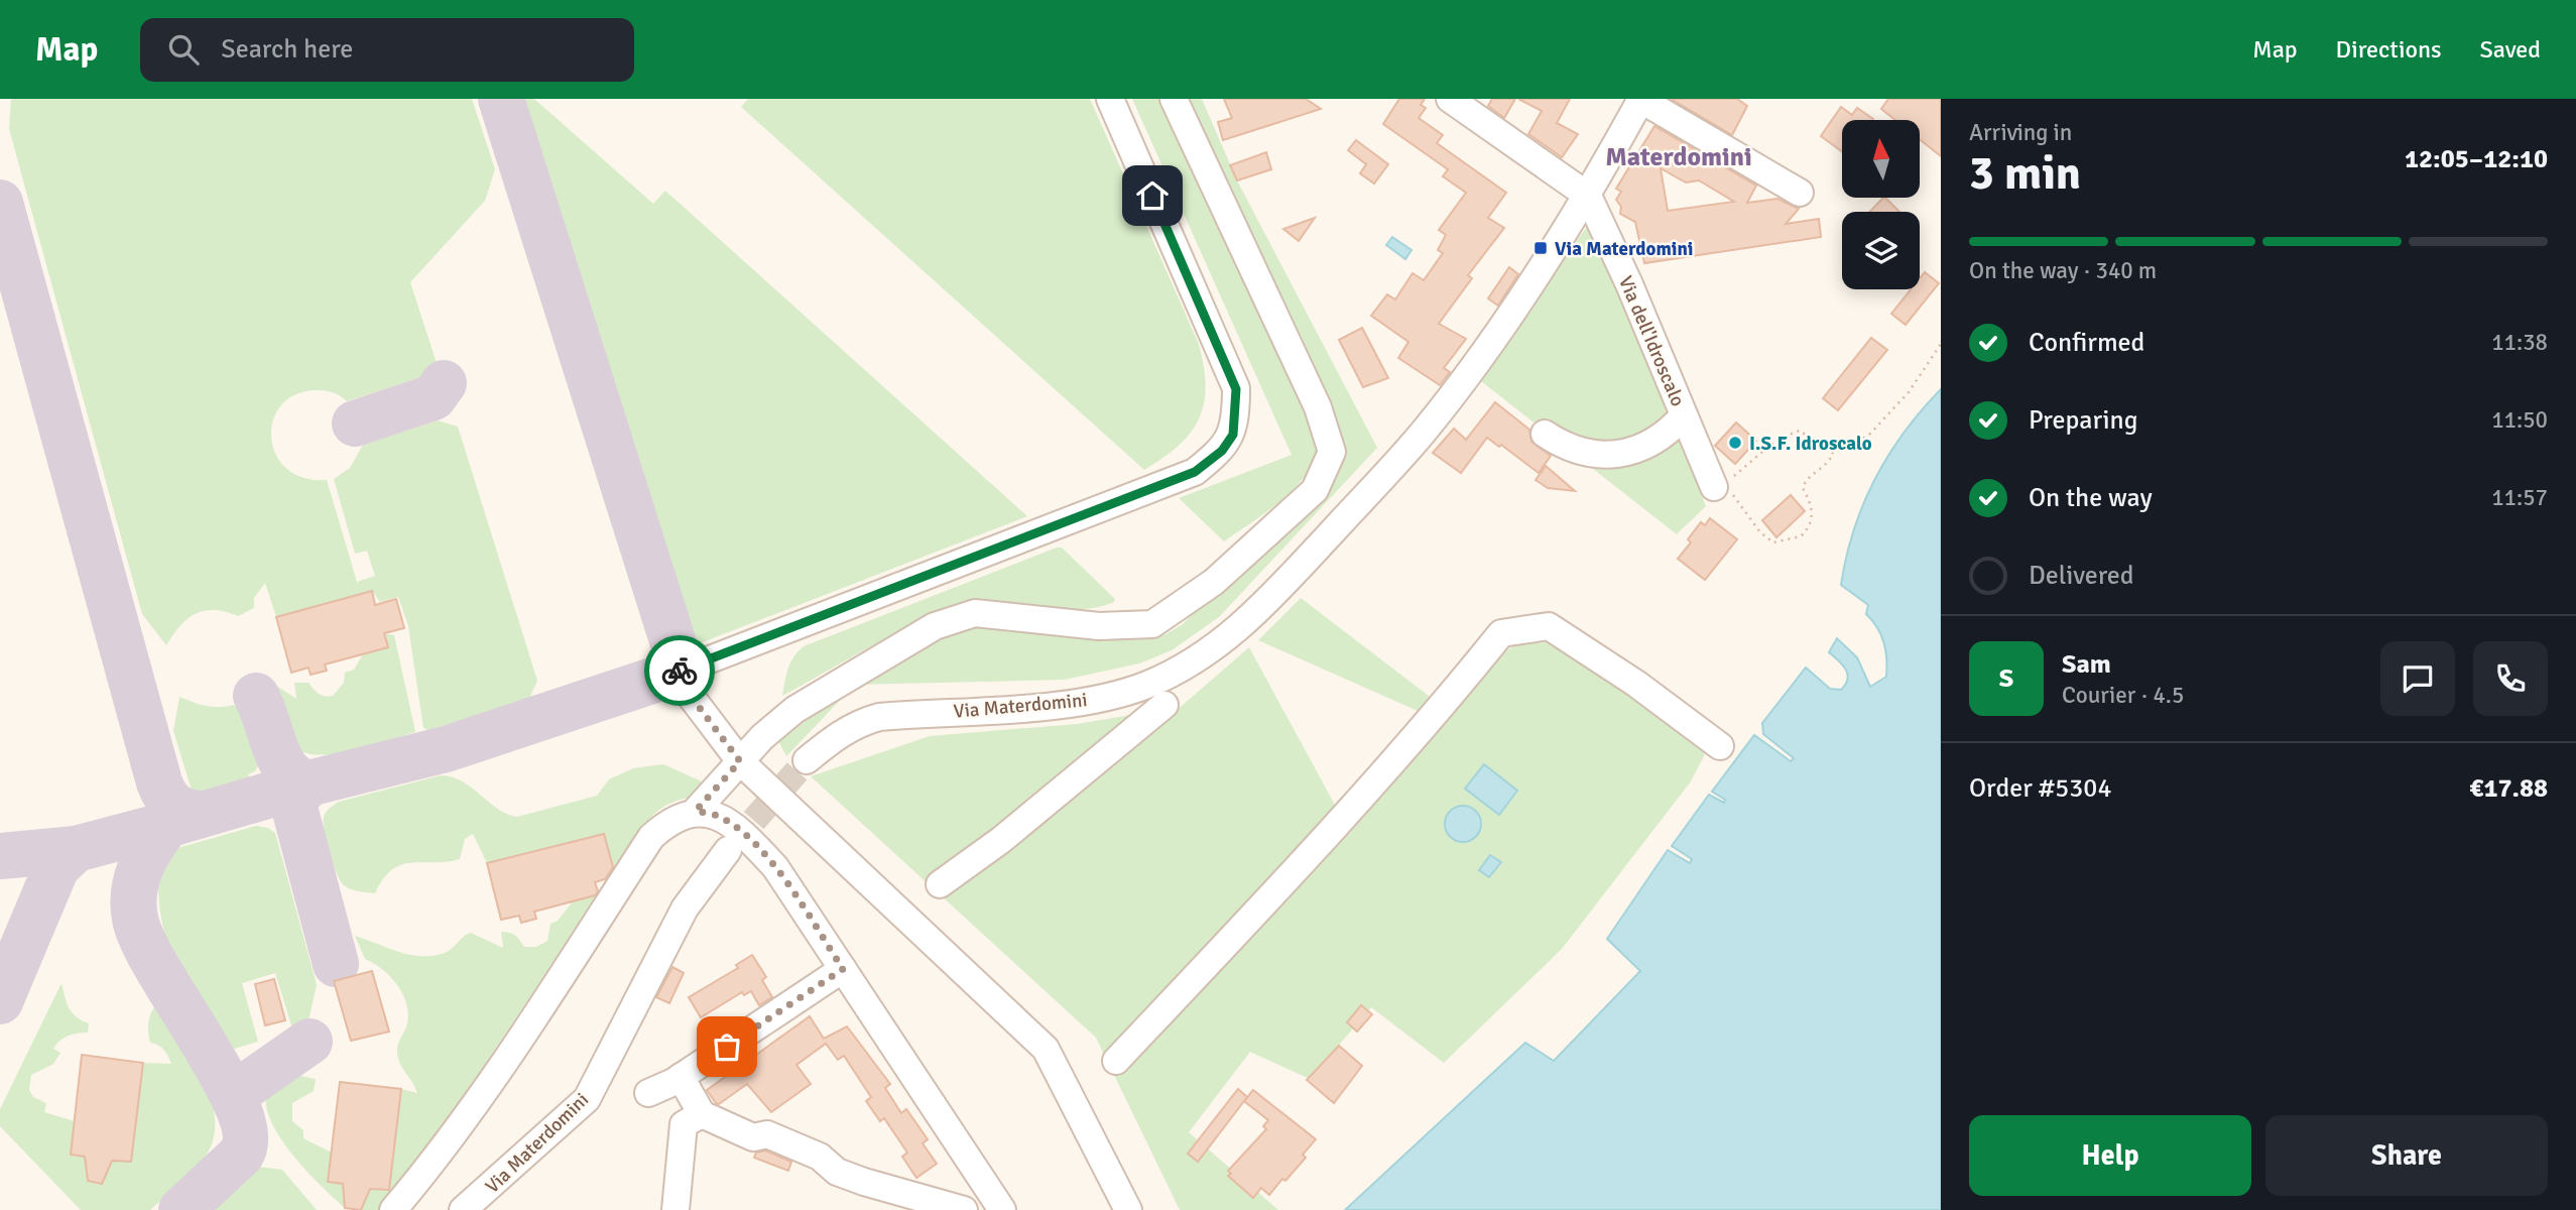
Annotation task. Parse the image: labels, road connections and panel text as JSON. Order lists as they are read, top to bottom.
{
  "streets": {
    "street": ["Via dell'Idroscalo", "Via Materdomini"]
  },
  "crossings": [
    ["Via dell'Idroscalo", "Via Materdomini"]
  ],
  "districts": ["Materdomini"],
  "places": {
    "transit": ["Via Materdomini"],
    "other": ["I.S.F. Idroscalo"]
  },
  "north": "top",
  "page": {
    "header": "Map",
    "search": "Search here",
    "nav": ["Map", "Directions", "Saved"],
    "heading": ["3 min", "Arriving in", "12:05–12:10"],
    "panel": [
      "Sam",
      "Courier · 4.5",
      "Order #5304",
      "€17.88"
    ],
    "bar": "On the way · 340 m",
    "list": [
      ["Confirmed", "11:38"],
      ["Preparing", "11:50"],
      ["On the way", "11:57"],
      "Delivered"
    ],
    "round": "S",
    "buttons": ["Help", "Share"]
  }
}
